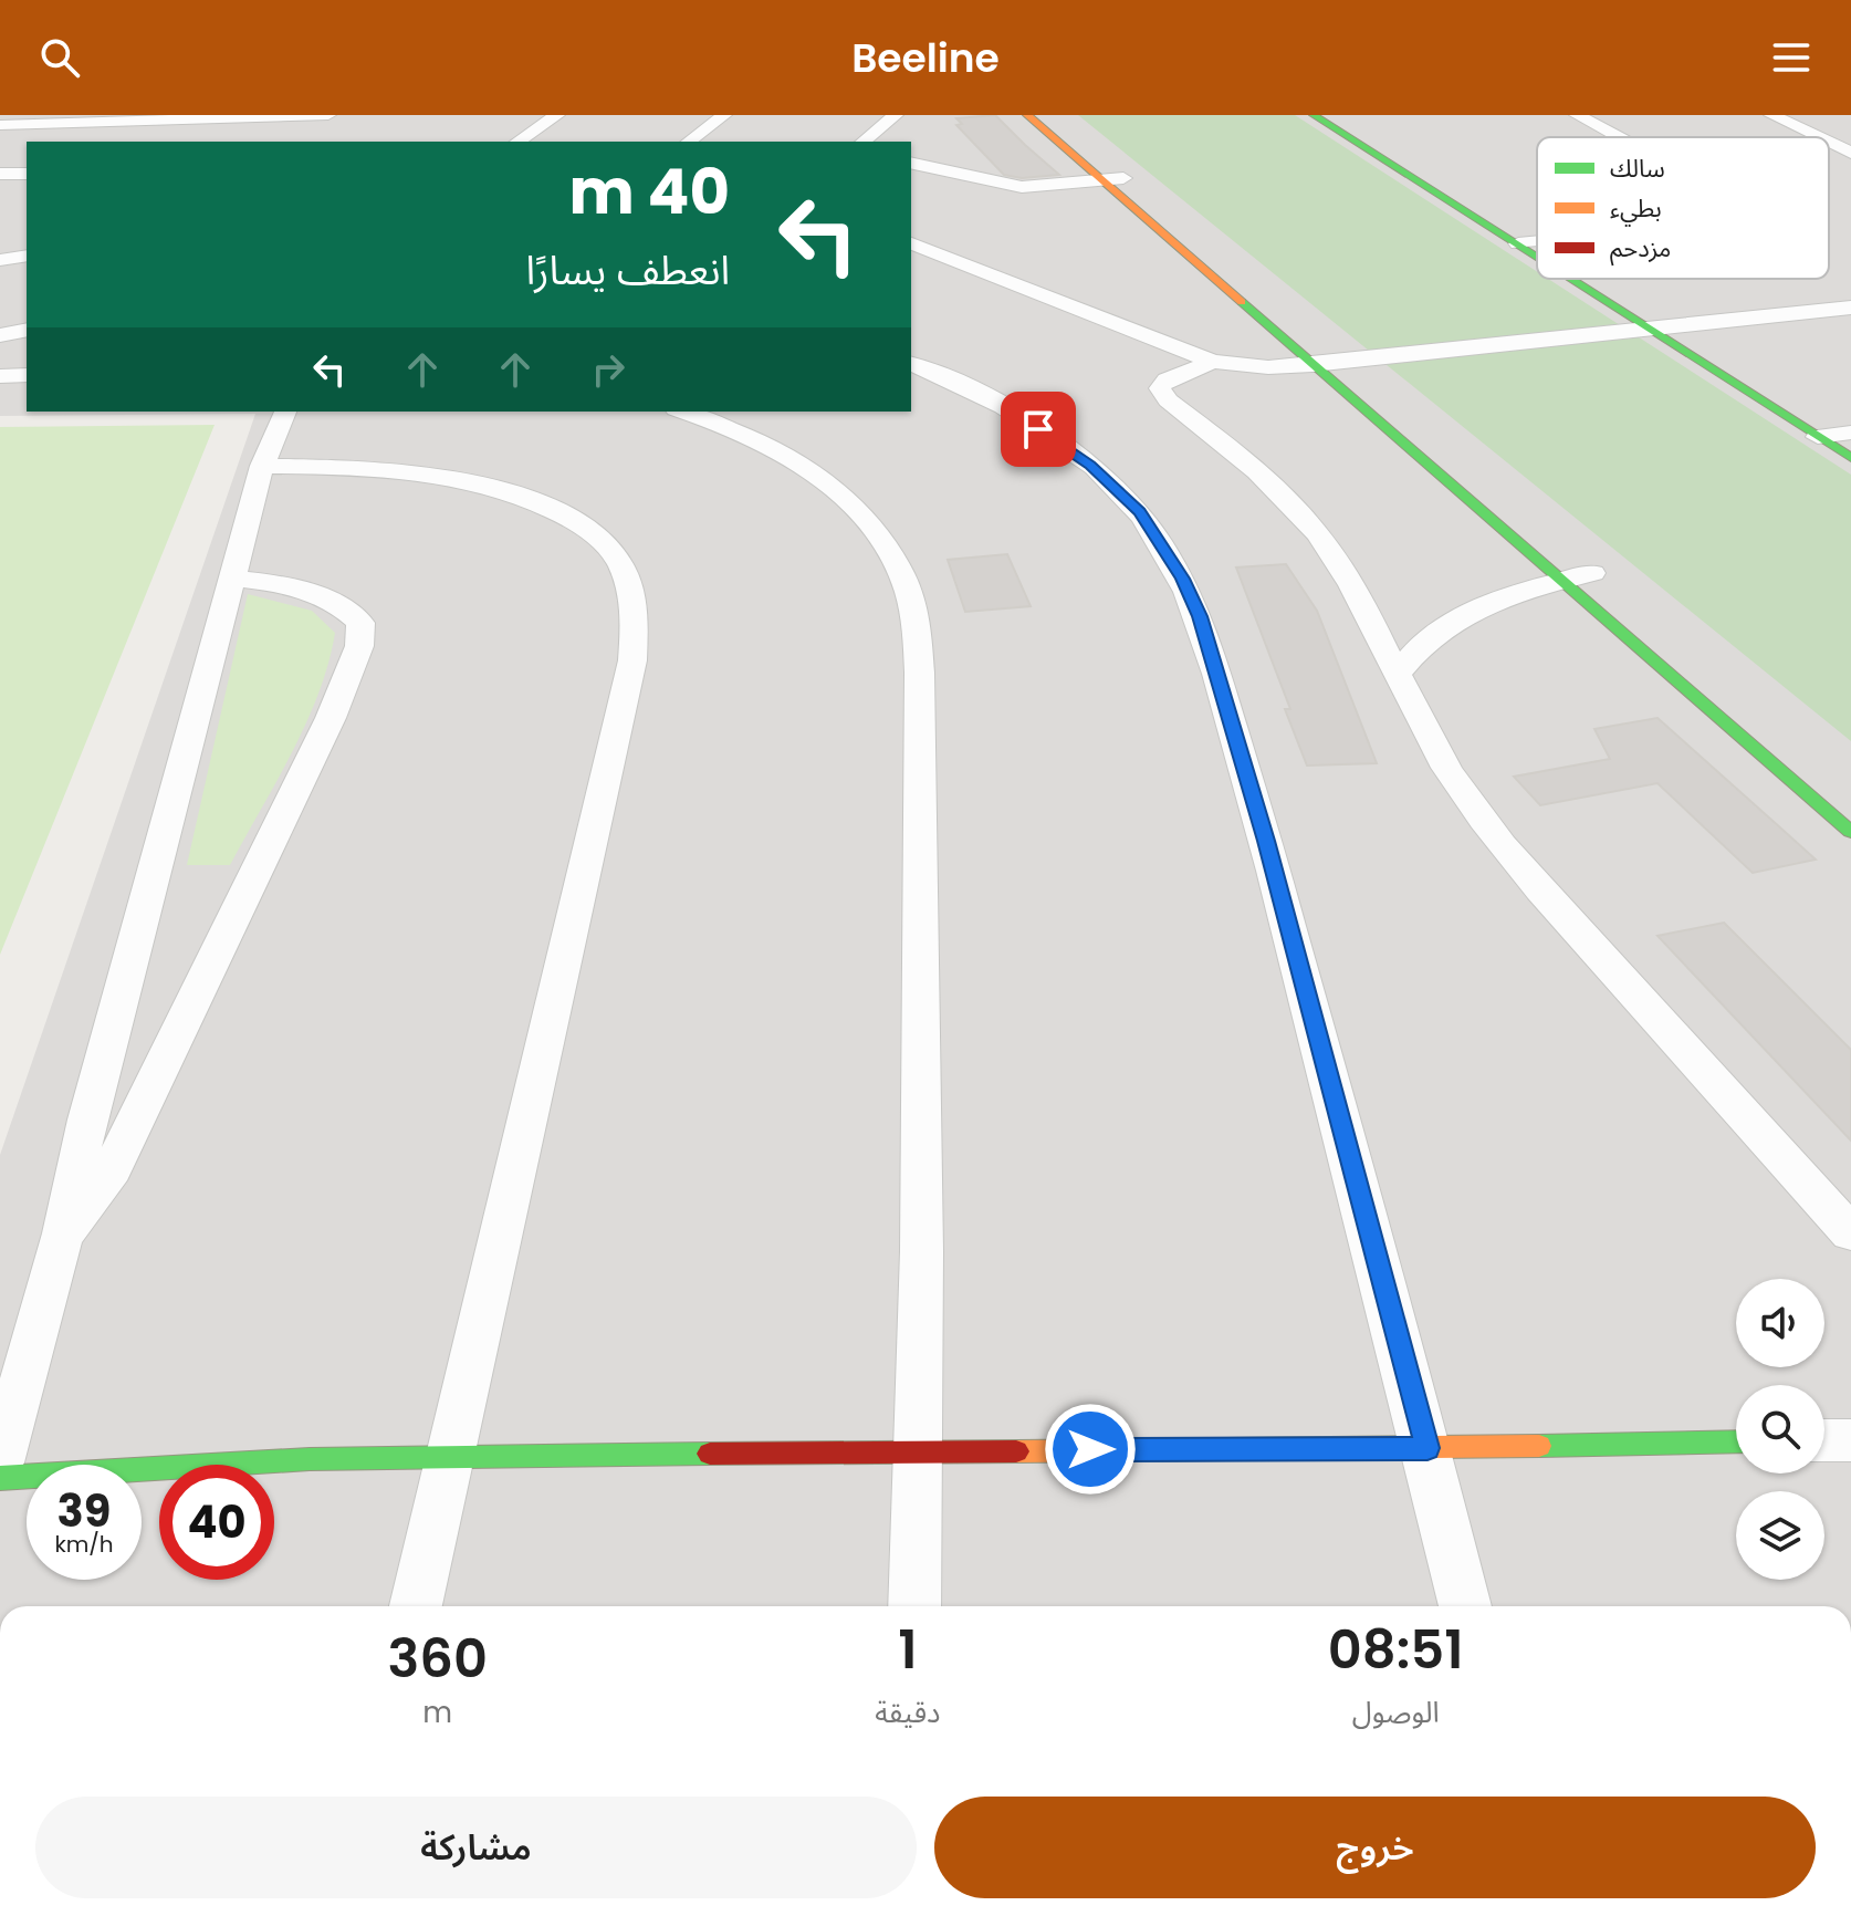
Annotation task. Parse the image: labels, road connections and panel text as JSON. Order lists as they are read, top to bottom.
{
  "legend": ["سالك", "بطيء", "مزدحم"],
  "page": {
    "header": "Beeline",
    "turn": ["40 m", "انعطف يسارًا"],
    "speed": "39 km/h",
    "limit": "40",
    "eta": [
      "08:51",
      "الوصول",
      "1",
      "دقيقة",
      "360",
      "m"
    ],
    "buttons": ["خروج", "مشاركة"]
  }
}
